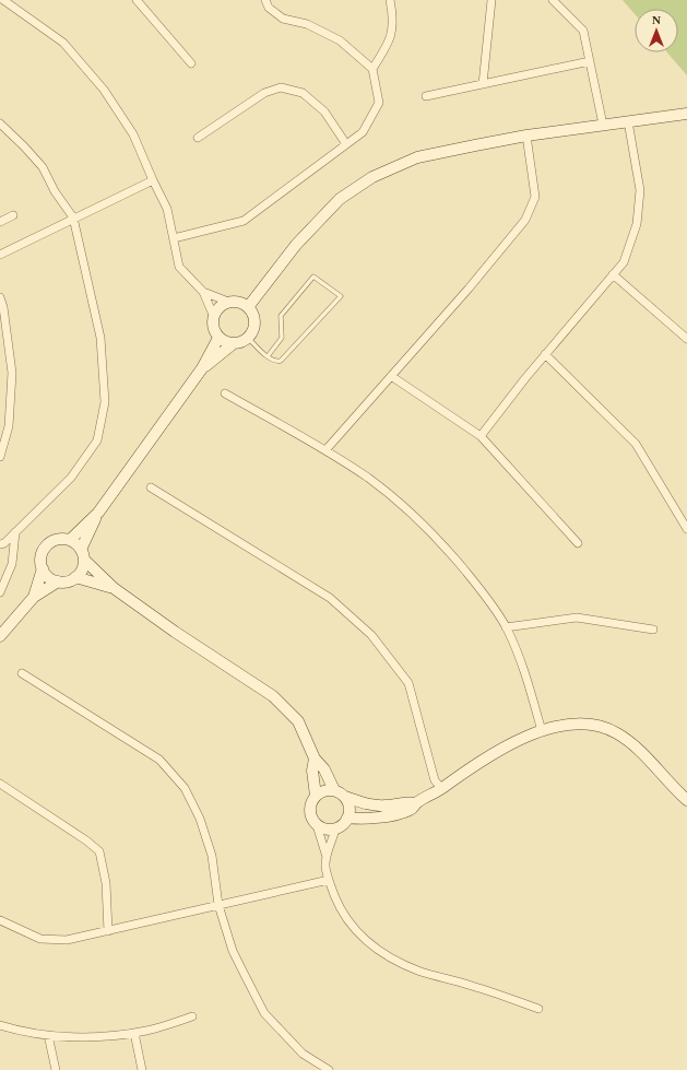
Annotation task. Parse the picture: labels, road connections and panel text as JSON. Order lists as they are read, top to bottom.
{
  "north": "top"
}
